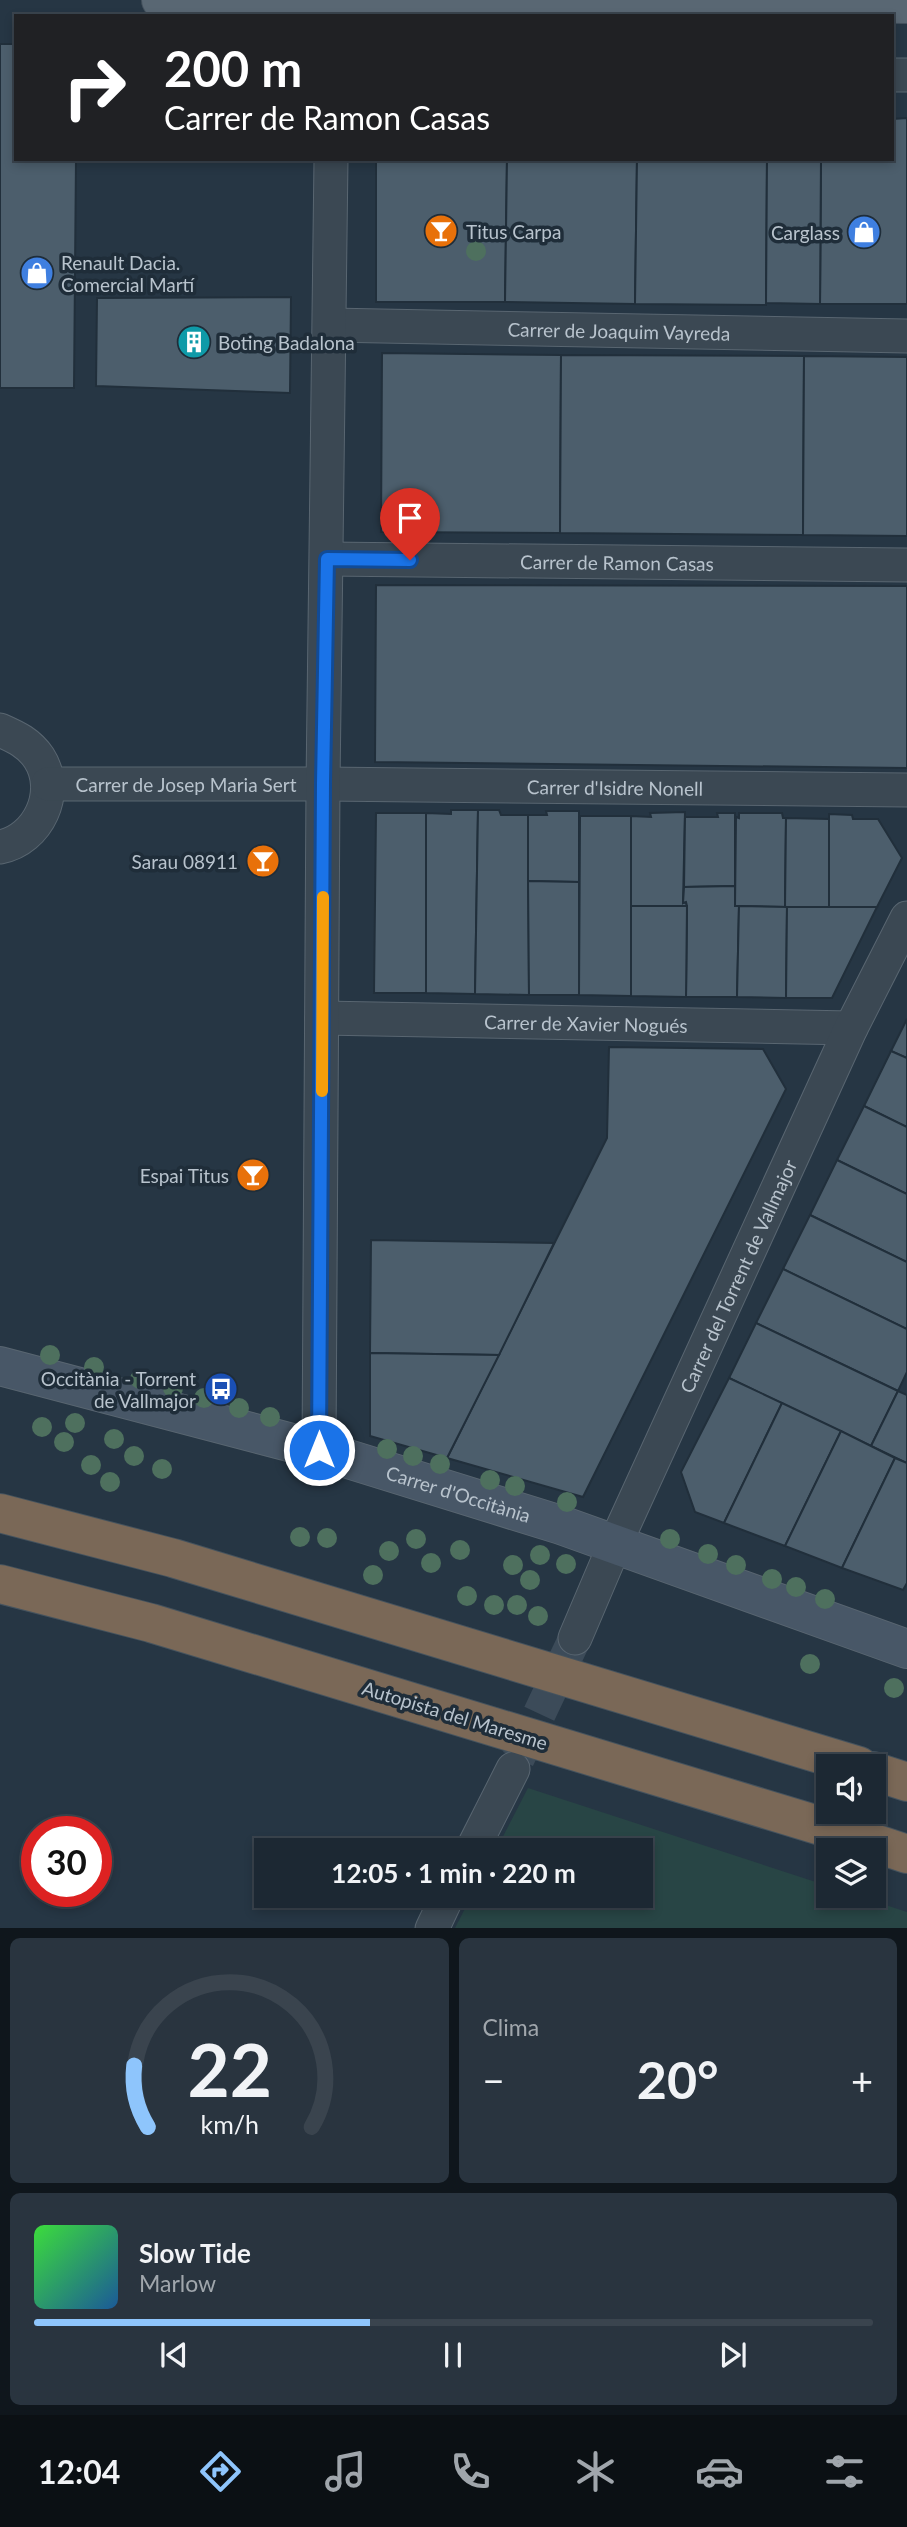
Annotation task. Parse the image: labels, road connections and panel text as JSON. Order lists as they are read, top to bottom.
{
  "streets": {
    "highway": ["Autopista del Maresme"],
    "street": [
      "Carrer de Joaquim Vayreda",
      "Carrer de Ramon Casas",
      "Carrer de Josep Maria Sert",
      "Carrer d'Isidre Nonell",
      "Carrer de Xavier Nogués",
      "Carrer del Torrent de Vallmajor",
      "Carrer d'Occitània"
    ]
  },
  "crossings": [
    ["Carrer de Josep Maria Sert", "Carrer d'Isidre Nonell"],
    ["Carrer de Xavier Nogués", "Carrer del Torrent de Vallmajor"],
    ["Carrer del Torrent de Vallmajor", "Carrer d'Occitània"]
  ],
  "places": {
    "bar": ["Titus Carpa", "Sarau 08911", "Espai Titus"],
    "shop": ["Carglass", "Renault Dacia. Comercial Martí"],
    "building": ["Boting Badalona"],
    "bus stop": ["Occitània - Torrent de Vallmajor"]
  },
  "page": {
    "turn": ["200 m", "Carrer de Ramon Casas"],
    "limit": "30",
    "trip": "12:05 · 1 min · 220 m",
    "tile": "Clima",
    "heat": ["−", "20°", "+"],
    "song": ["Slow Tide", "Marlow"],
    "tabs": "12:04",
    "gauge": ["22", "km/h"]
  }
}
